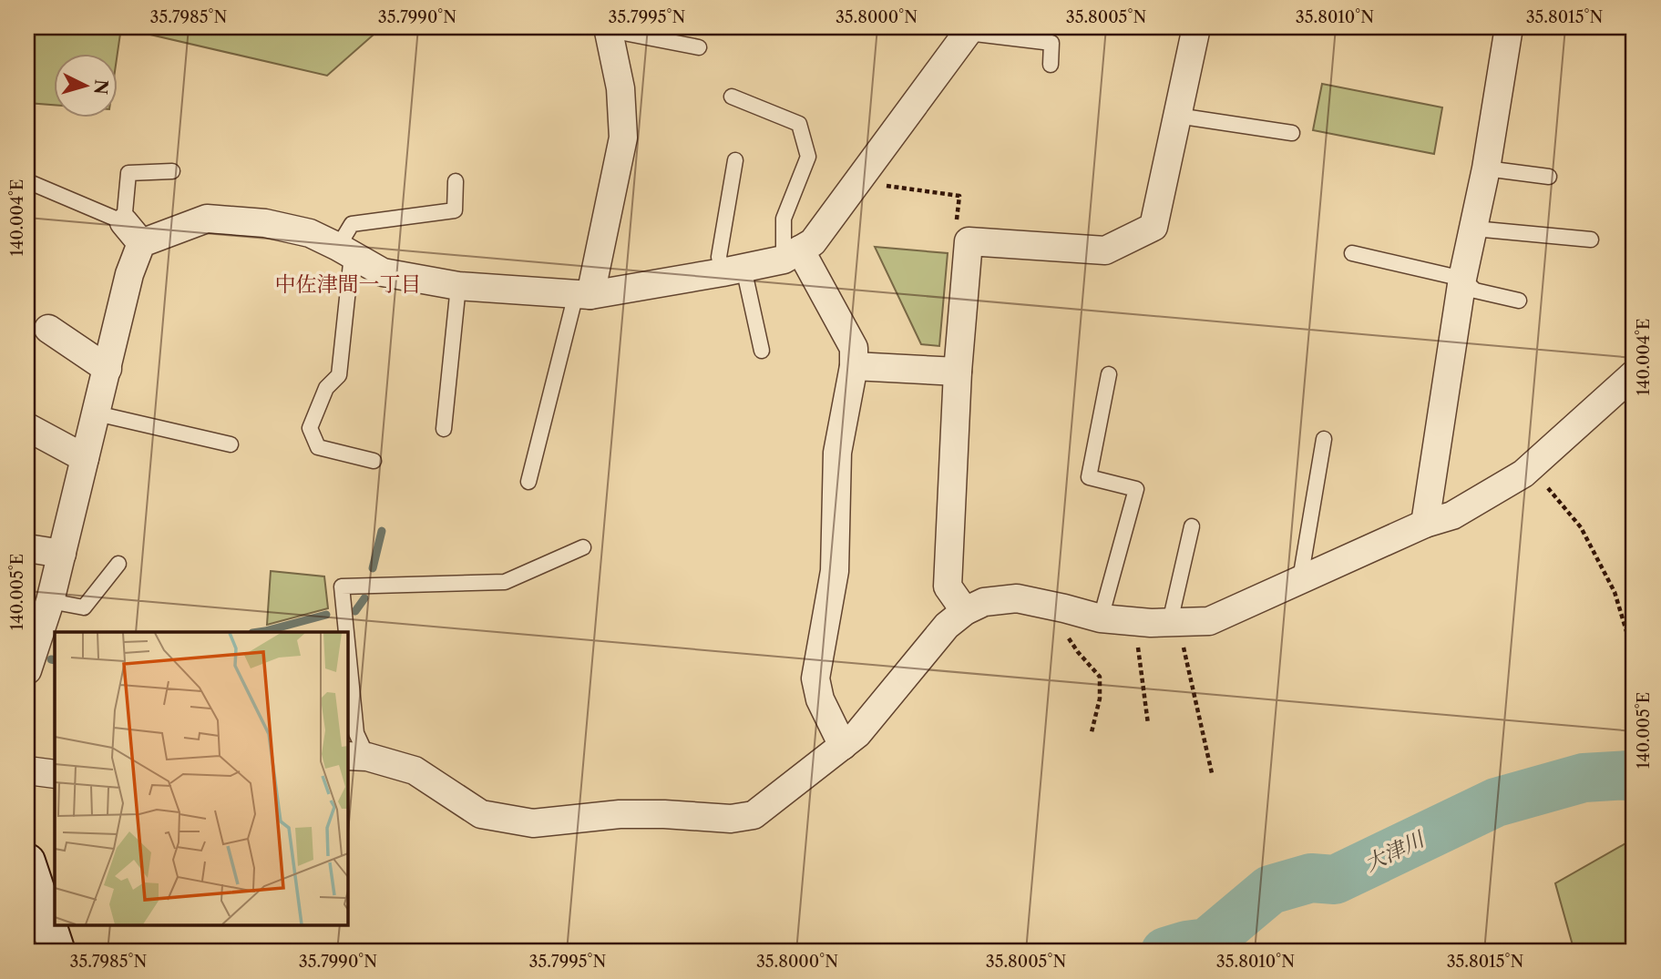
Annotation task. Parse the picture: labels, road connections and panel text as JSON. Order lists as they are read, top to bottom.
{
  "districts": ["中佐津間一丁目"],
  "water": ["大津川"],
  "north": "right",
  "coordinates": [
    "35.7985°N",
    "35.7990°N",
    "35.7995°N",
    "35.8000°N",
    "35.8005°N",
    "35.8010°N",
    "35.8015°N",
    "140.004°E",
    "140.005°E"
  ]
}
